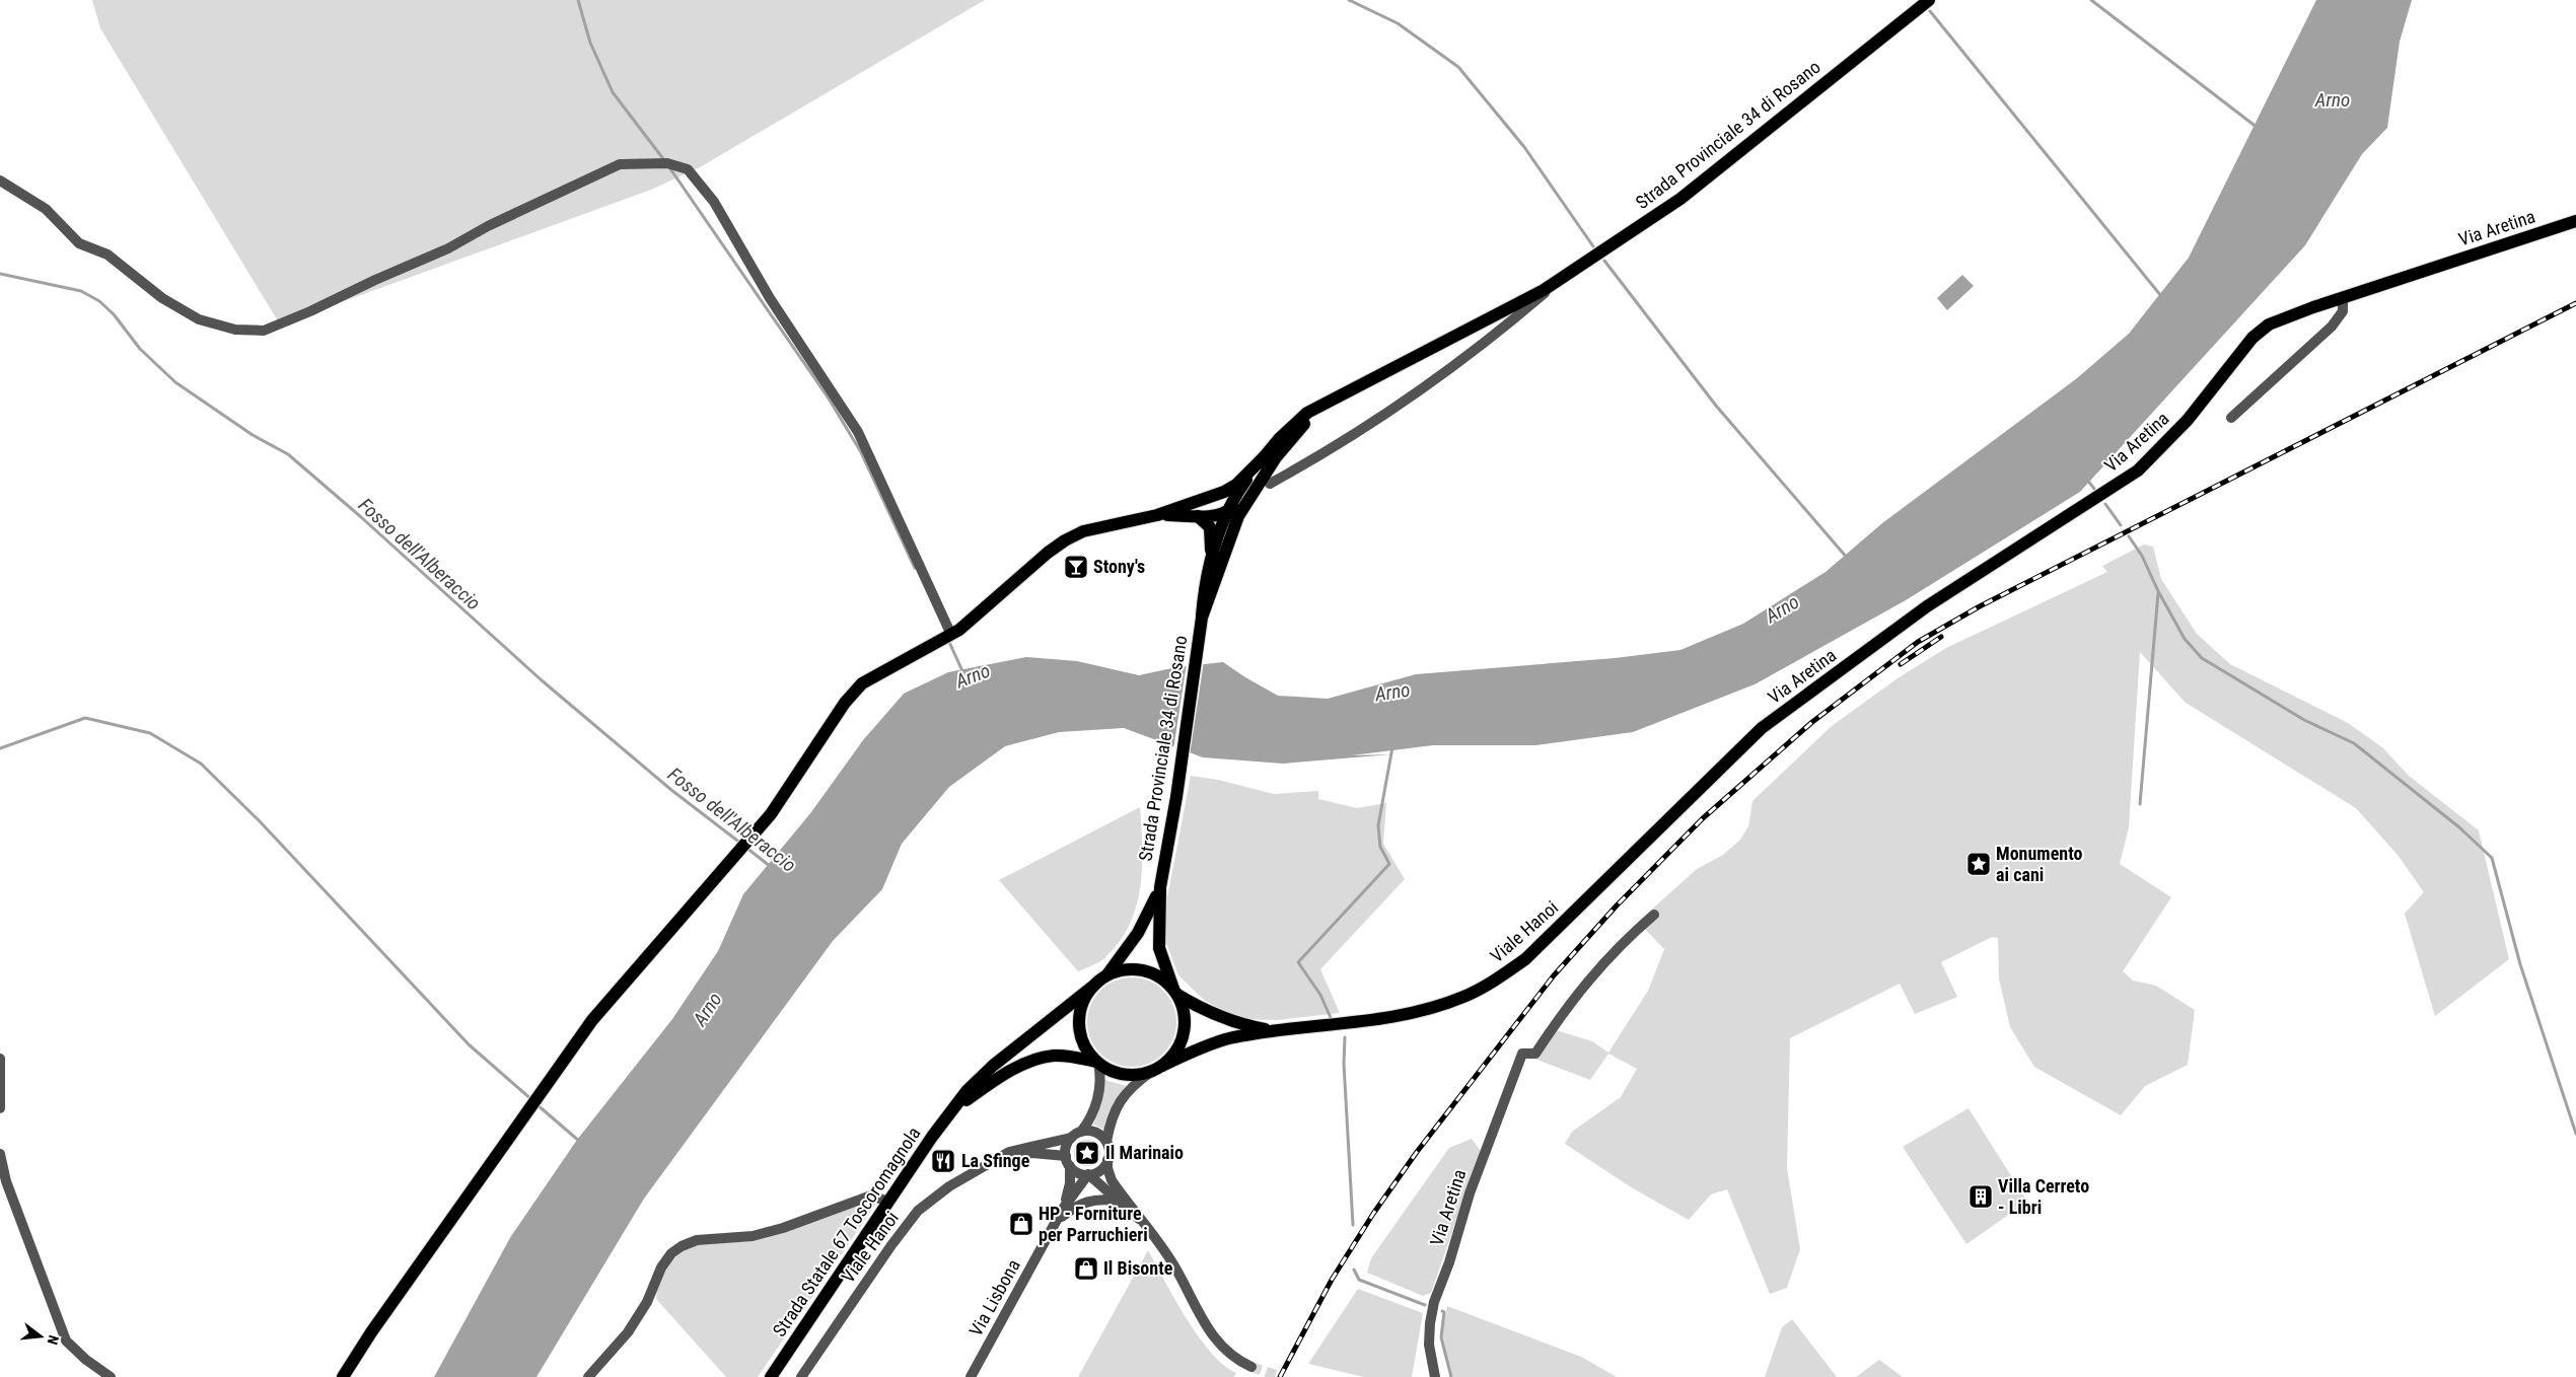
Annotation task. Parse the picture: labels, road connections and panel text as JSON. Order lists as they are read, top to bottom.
{
  "streets": {
    "main road": [
      "Strada Provinciale 34 di Rosano",
      "Via Aretina",
      "Viale Hanoi",
      "Strada Statale 67 Toscoromagnola"
    ],
    "street": ["Via Lisbona"]
  },
  "crossings": [
    ["Strada Provinciale 34 di Rosano", "Viale Hanoi"],
    ["Strada Provinciale 34 di Rosano", "Strada Statale 67 Toscoromagnola"],
    ["Via Aretina", "Viale Hanoi"],
    ["Viale Hanoi", "Strada Statale 67 Toscoromagnola"],
    ["Viale Hanoi", "Via Lisbona"]
  ],
  "water": ["Arno", "Fosso dell'Alberaccio"],
  "places": {
    "bar": ["Stony's"],
    "place": ["Monumento ai cani", "Il Marinaio"],
    "restaurant": ["La Sfinge"],
    "building": ["Villa Cerreto - Libri"],
    "shop": ["HP - Forniture per Parruchieri", "Il Bisonte"]
  },
  "north": "right"
}
